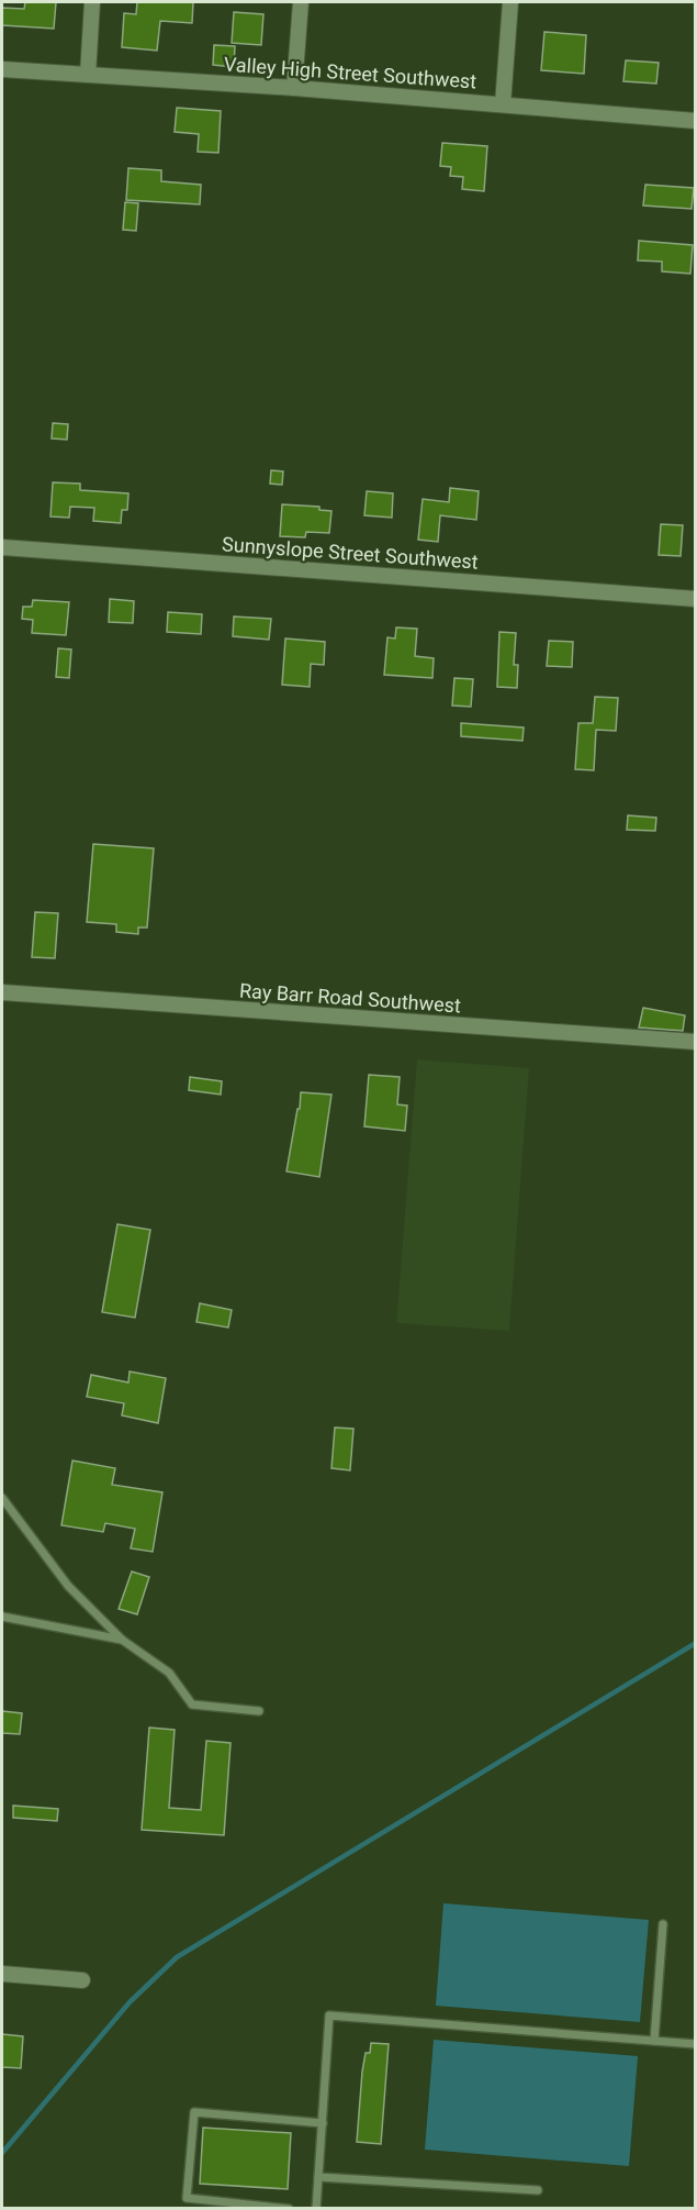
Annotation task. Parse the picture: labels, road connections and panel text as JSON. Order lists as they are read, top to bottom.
{
  "streets": {
    "street": ["Valley High Street Southwest", "Sunnyslope Street Southwest", "Ray Barr Road Southwest"]
  }
}
